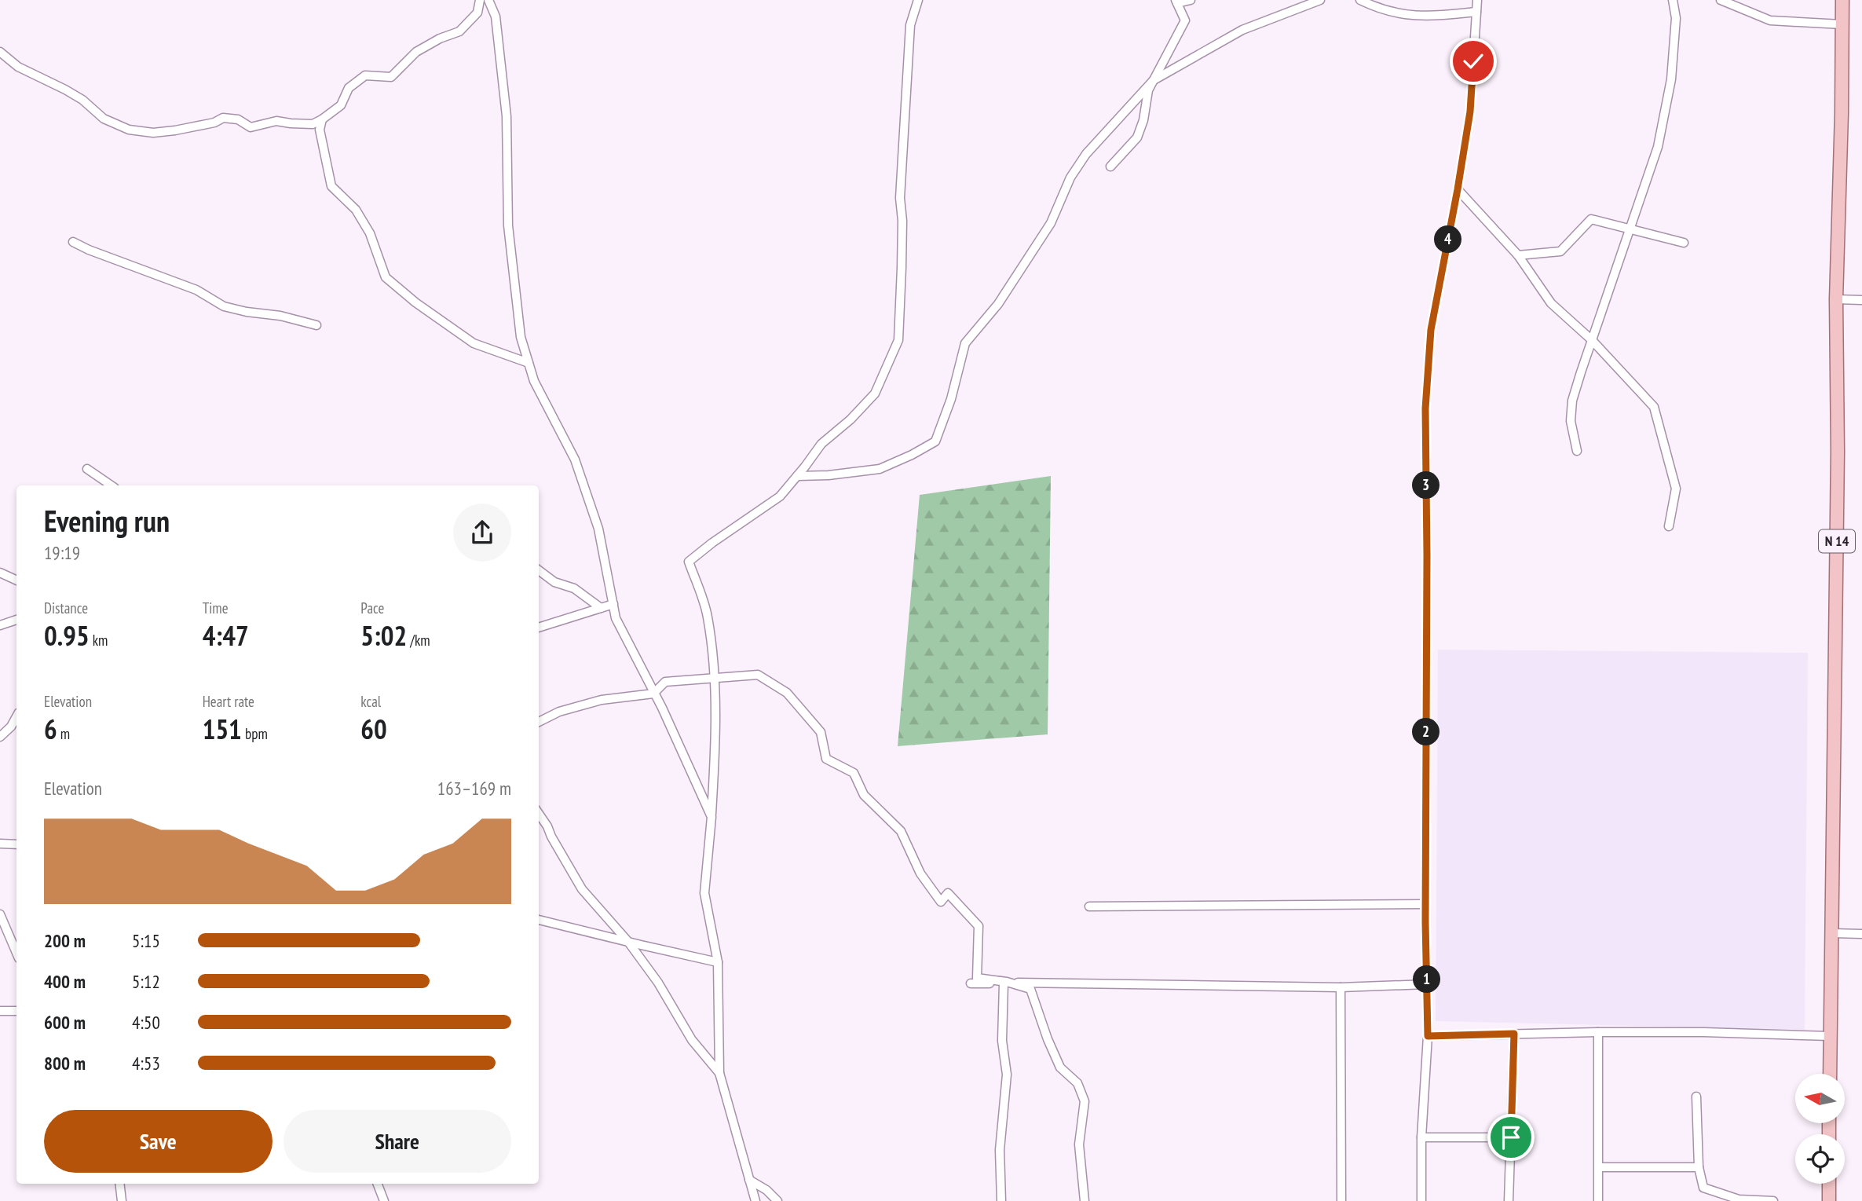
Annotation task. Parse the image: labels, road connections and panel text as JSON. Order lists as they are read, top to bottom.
{
  "streets": {
    "main road": ["N 14"]
  },
  "north": "left",
  "page": {
    "pins": [
      "4",
      "3",
      "2",
      "1"
    ],
    "heading": ["Evening run", "19:19"],
    "stats": [
      ["Distance", "0.95 km"],
      ["Time", "4:47"],
      ["Pace", "5:02 /km"],
      ["Elevation", "6 m"],
      ["Heart rate", "151 bpm"],
      ["kcal", "60"]
    ],
    "chart": ["Elevation", "163–169 m"],
    "list": [
      {
        "name": "200 m",
        "note": "5:15"
      },
      {
        "name": "400 m",
        "note": "5:12"
      },
      {
        "name": "600 m",
        "note": "4:50"
      },
      {
        "name": "800 m",
        "note": "4:53"
      }
    ],
    "buttons": ["Save", "Share"]
  }
}
